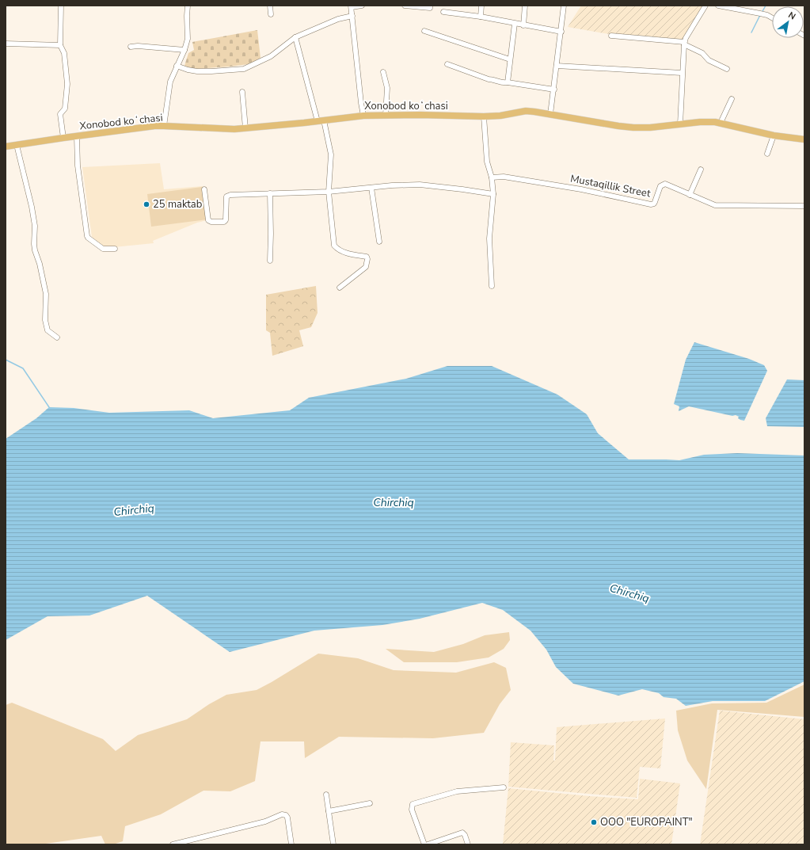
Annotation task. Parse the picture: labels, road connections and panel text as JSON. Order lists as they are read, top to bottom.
{
  "streets": {
    "main road": ["Xonobod koʻchasi"],
    "street": ["Mustaqillik Street"]
  },
  "water": ["Chirchiq"],
  "places": ["25 maktab", "OOO \"EUROPAINT\""],
  "north": "top right"
}
